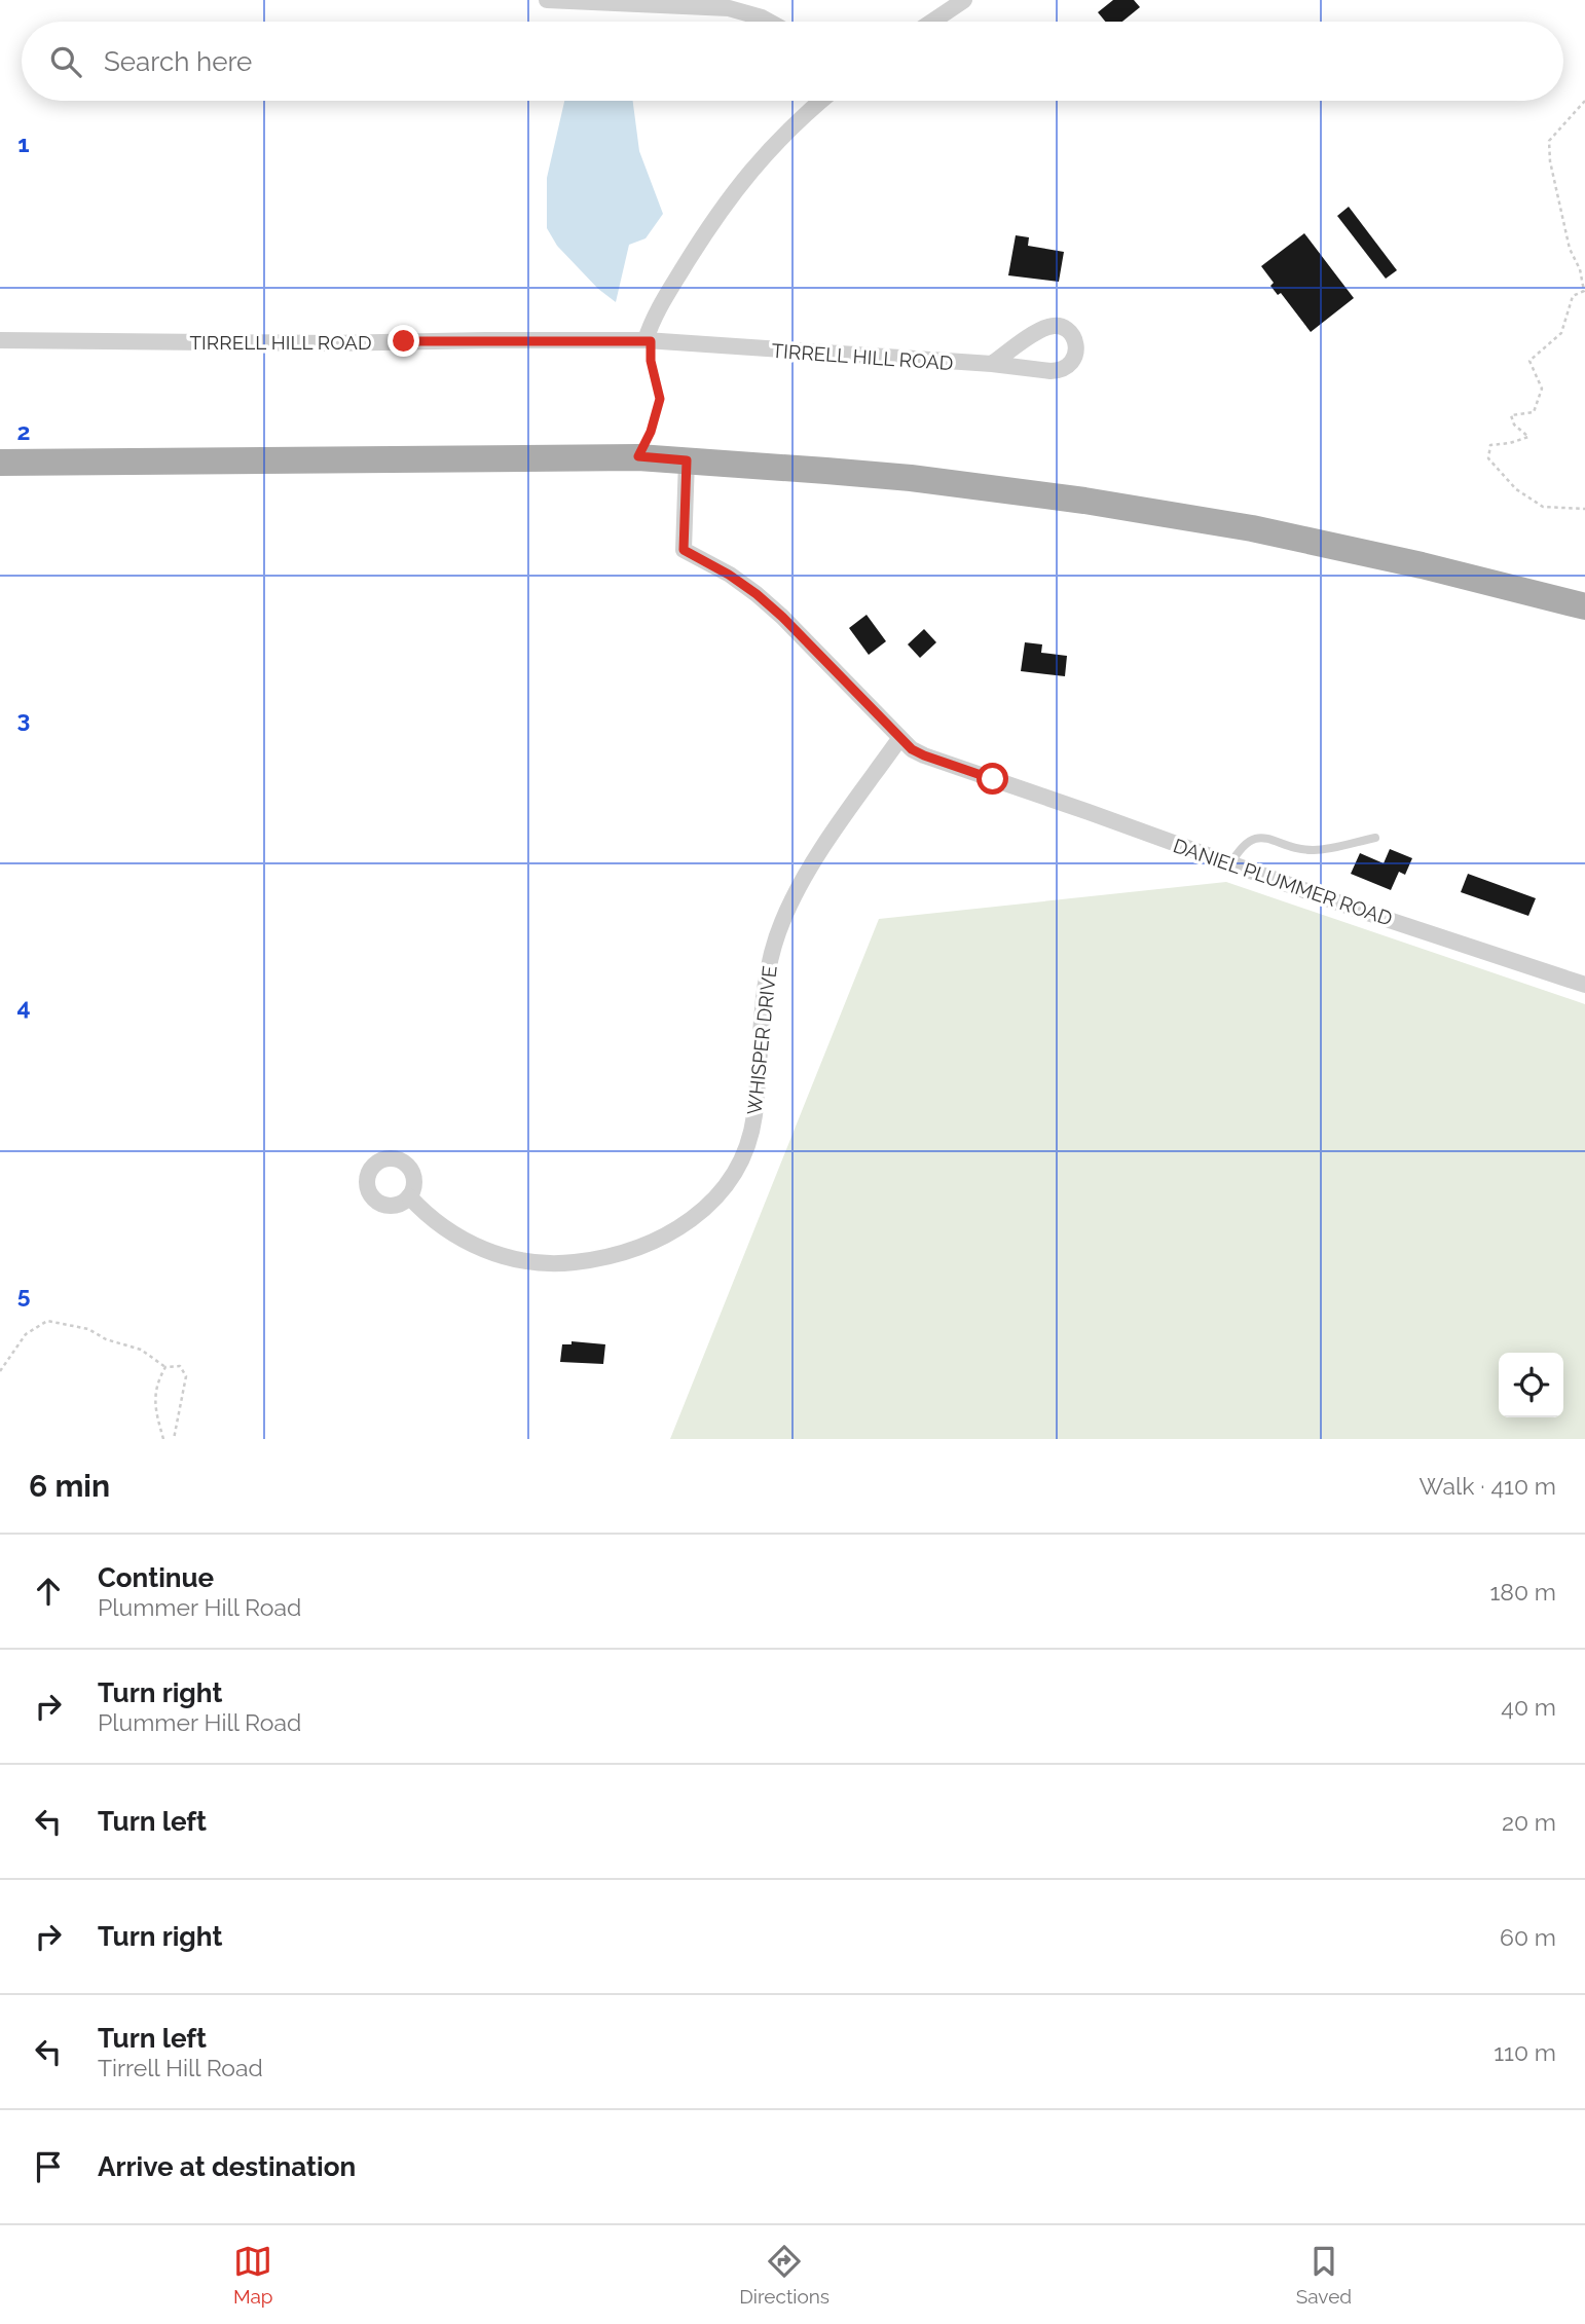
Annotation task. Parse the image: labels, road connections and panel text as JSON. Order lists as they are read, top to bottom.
{
  "streets": {
    "street": ["TIRRELL HILL ROAD", "DANIEL PLUMMER ROAD", "WHISPER DRIVE"]
  },
  "crossings": [
    ["DANIEL PLUMMER ROAD", "WHISPER DRIVE"]
  ],
  "page": {
    "search": "Search here",
    "heading": ["6 min", "Walk · 410 m"],
    "list": [
      ["Continue", "Plummer Hill Road", "180 m"],
      ["Turn right", "Plummer Hill Road", "40 m"],
      ["Turn left", "20 m"],
      ["Turn right", "60 m"],
      ["Turn left", "Tirrell Hill Road", "110 m"],
      "Arrive at destination"
    ],
    "nav": ["Map", "Directions", "Saved"]
  },
  "grid": {
    "rows": [
      "1",
      "2",
      "3",
      "4",
      "5"
    ]
  }
}
